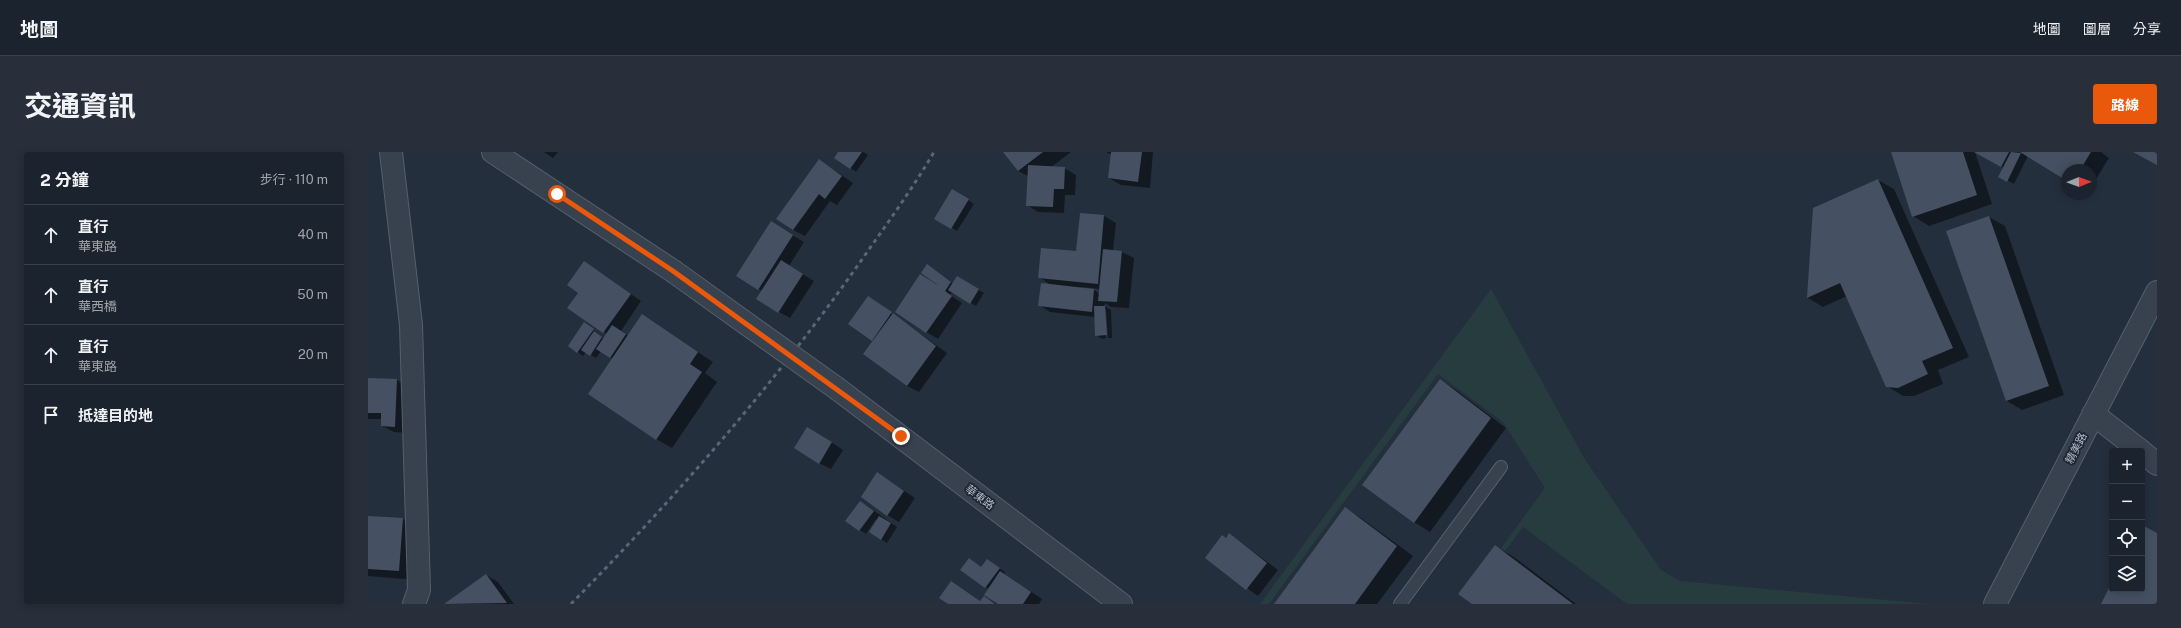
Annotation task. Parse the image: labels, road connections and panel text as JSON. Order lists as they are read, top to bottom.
{
  "streets": {
    "street": ["精美路", "華東路"]
  },
  "north": "right",
  "page": {
    "header": "地圖",
    "nav": ["地圖", "圖層", "分享"],
    "title": "交通資訊",
    "buttons": "路線",
    "heading": ["2 分鐘", "步行 · 110 m"],
    "list": [
      ["直行", "華東路", "40 m"],
      ["直行", "華西橋", "50 m"],
      ["直行", "華東路", "20 m"],
      "抵達目的地"
    ],
    "map_buttons": ["+", "−"]
  }
}
